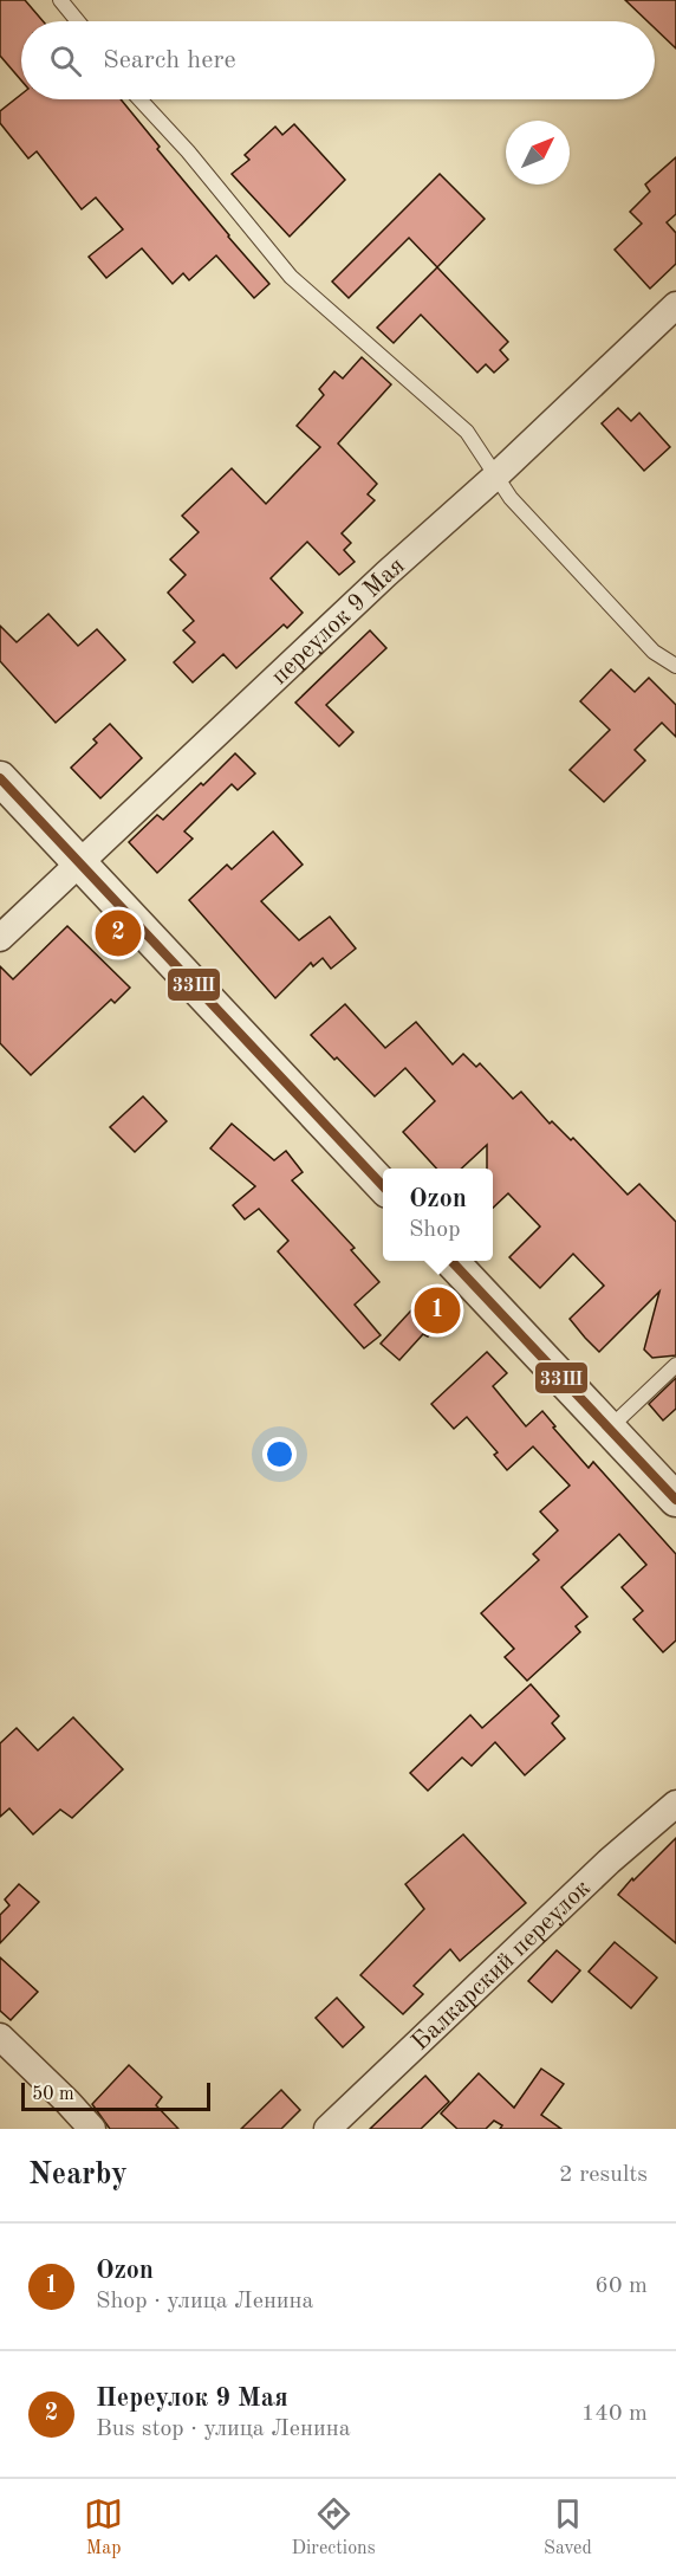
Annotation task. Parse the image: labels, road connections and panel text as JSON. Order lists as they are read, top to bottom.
{
  "streets": {
    "street": ["переулок 9 Мая", "Балкарский переулок"]
  },
  "lines": ["transit line 33Ш"],
  "scale_bar": "50 m",
  "north": "top right",
  "page": {
    "search": "Search here",
    "pins": ["2", "1"],
    "popup": ["Ozon", "Shop"],
    "scale": "50 m",
    "heading": ["Nearby", "2 results"],
    "list": [
      {
        "mark": "1",
        "name": "Ozon",
        "note": "Shop · улица Ленина",
        "value": "60 m"
      },
      {
        "mark": "2",
        "name": "Переулок 9 Мая",
        "note": "Bus stop · улица Ленина",
        "value": "140 m"
      }
    ],
    "nav": ["Map", "Directions", "Saved"]
  }
}
